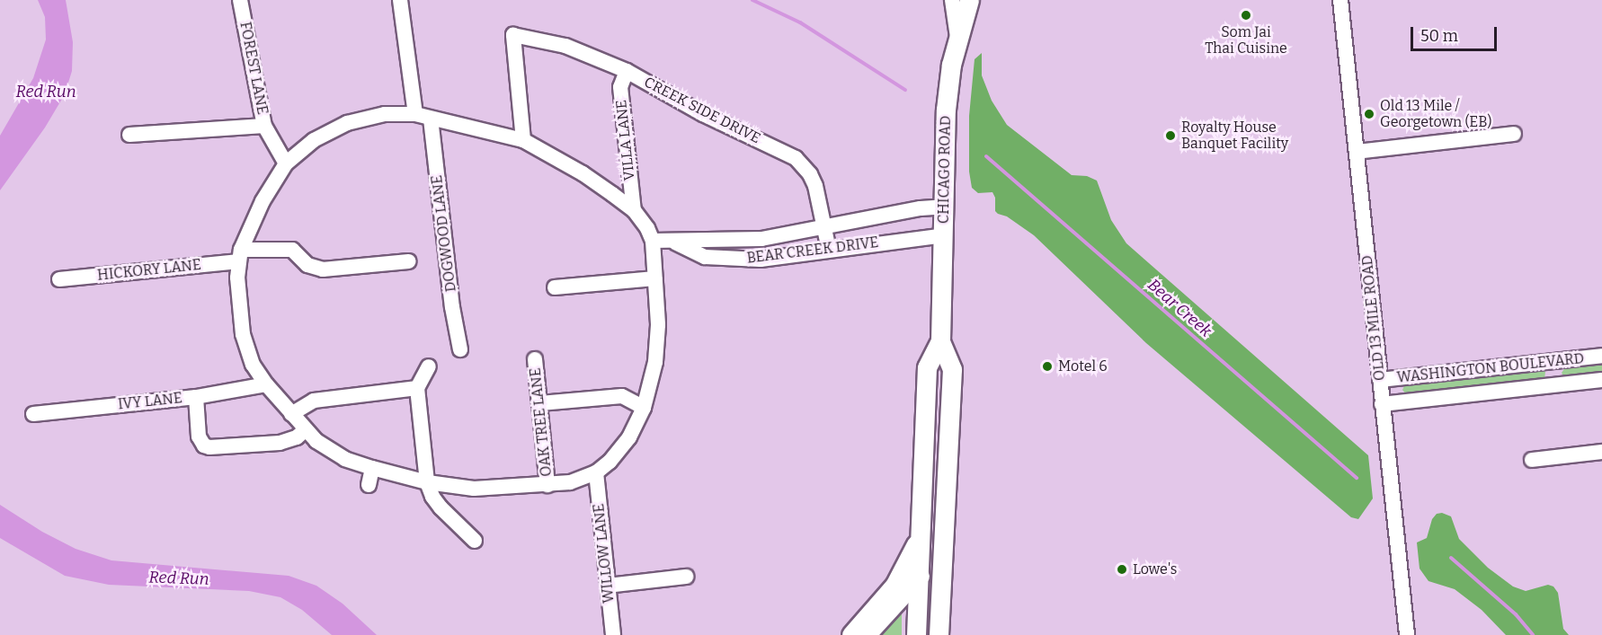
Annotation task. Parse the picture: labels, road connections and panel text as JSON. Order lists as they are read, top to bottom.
{
  "streets": {
    "main road": ["CHICAGO ROAD"],
    "street": [
      "FOREST LANE",
      "CREEK SIDE DRIVE",
      "VILLA LANE",
      "DOGWOOD LANE",
      "BEAR CREEK DRIVE",
      "HICKORY LANE",
      "OLD 13 MILE ROAD",
      "WASHINGTON BOULEVARD",
      "IVY LANE",
      "OAK TREE LANE",
      "WILLOW LANE"
    ]
  },
  "crossings": [
    ["CREEK SIDE DRIVE", "VILLA LANE"],
    ["CREEK SIDE DRIVE", "BEAR CREEK DRIVE"],
    ["CHICAGO ROAD", "BEAR CREEK DRIVE"],
    ["OLD 13 MILE ROAD", "WASHINGTON BOULEVARD"]
  ],
  "water": ["Red Run", "Bear Creek"],
  "places": [
    "Som Jai Thai Cuisine",
    "Old 13 Mile / Georgetown (EB)",
    "Royalty House Banquet Facility",
    "Motel 6",
    "Lowe's"
  ],
  "scale_bar": "50 m"
}
